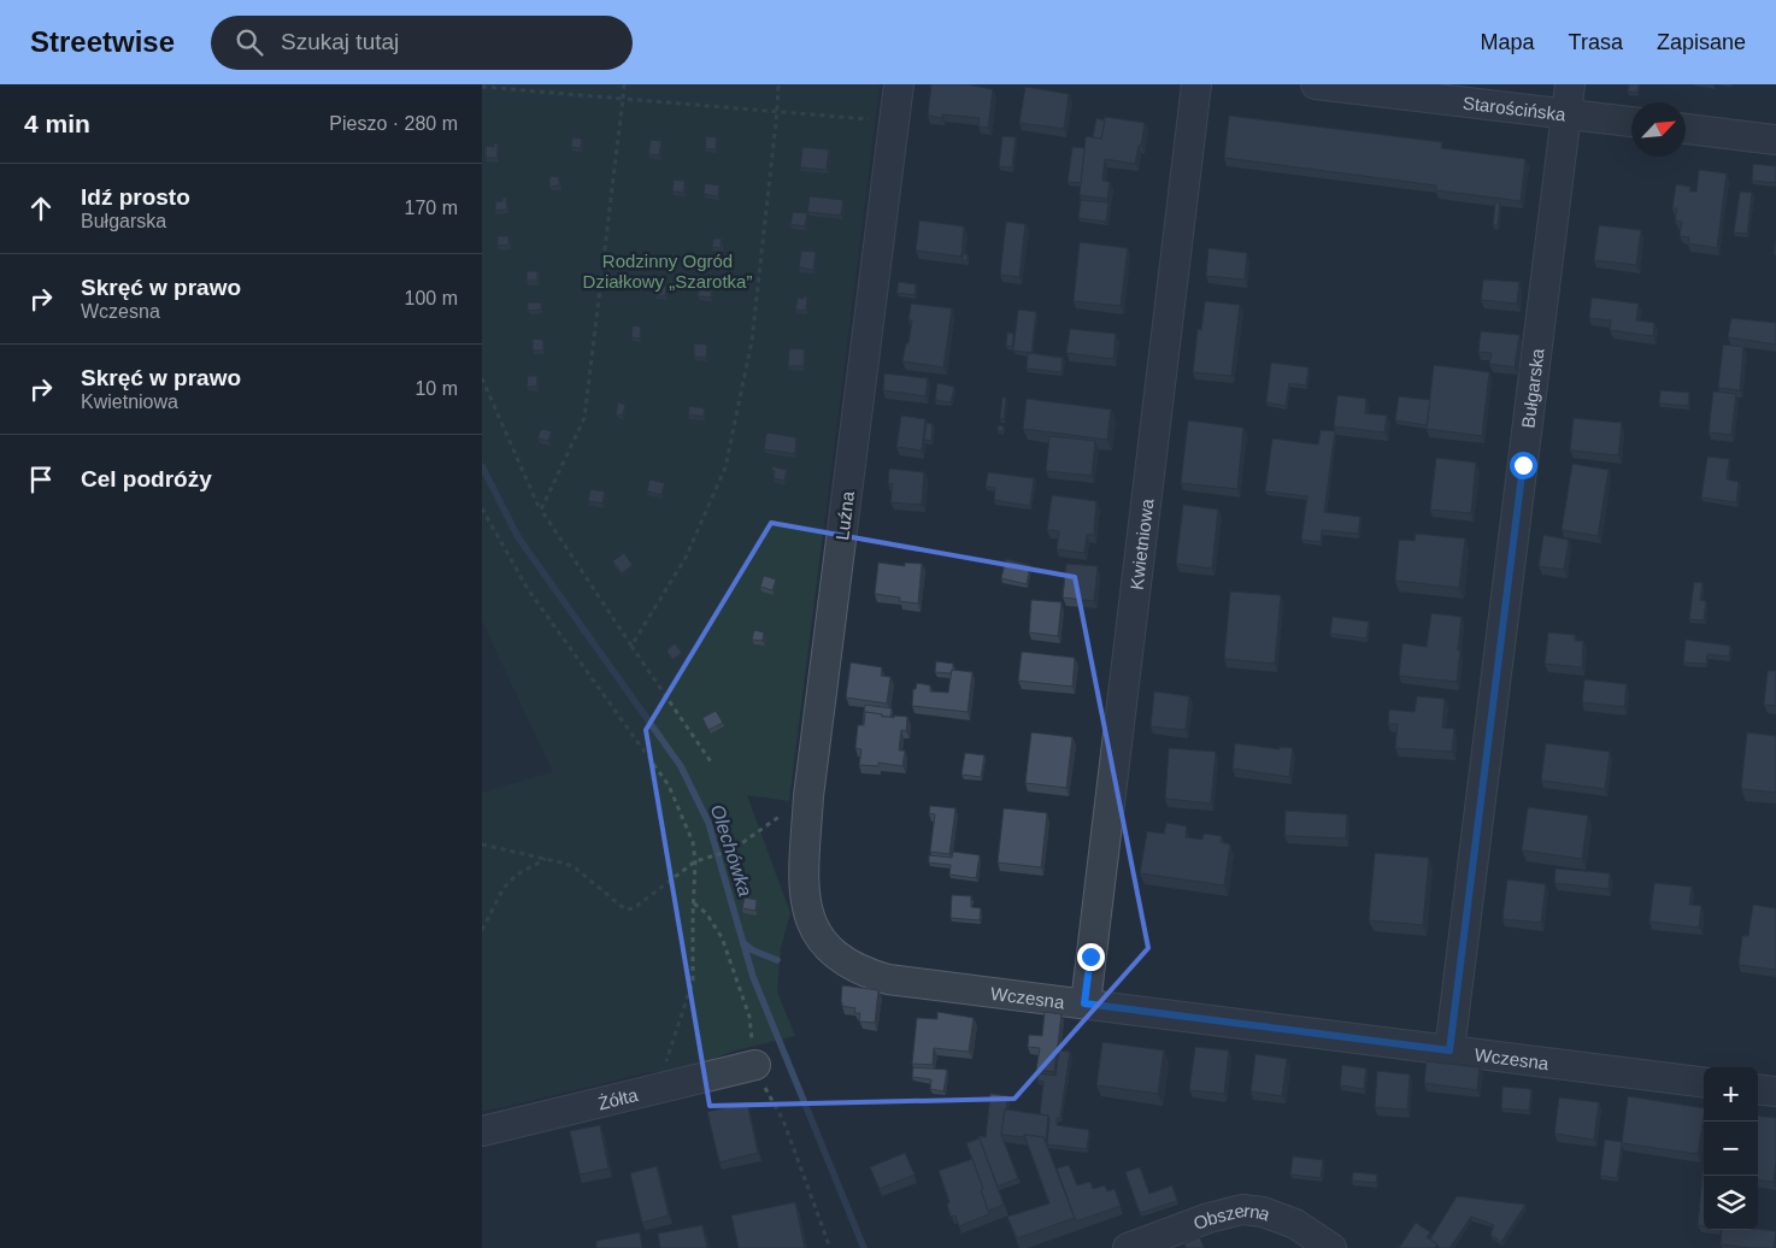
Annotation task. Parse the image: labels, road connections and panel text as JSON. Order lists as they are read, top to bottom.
{
  "streets": {
    "street": [
      "Starościńska",
      "Bułgarska",
      "Luźna",
      "Kwietniowa",
      "Wczesna",
      "Żółta",
      "Obszerna"
    ]
  },
  "crossings": [
    ["Starościńska", "Bułgarska"],
    ["Bułgarska", "Wczesna"],
    ["Luźna", "Wczesna"],
    ["Kwietniowa", "Wczesna"]
  ],
  "water": ["Olechówka"],
  "parks": ["Rodzinny Ogród Działkowy „Szarotka”"],
  "north": "top right",
  "page": {
    "header": "Streetwise",
    "search": "Szukaj tutaj",
    "nav": ["Mapa", "Trasa", "Zapisane"],
    "heading": ["4 min", "Pieszo · 280 m"],
    "list": [
      ["Idź prosto", "Bułgarska", "170 m"],
      ["Skręć w prawo", "Wczesna", "100 m"],
      ["Skręć w prawo", "Kwietniowa", "10 m"],
      "Cel podróży"
    ],
    "map_buttons": ["+", "−"]
  }
}
